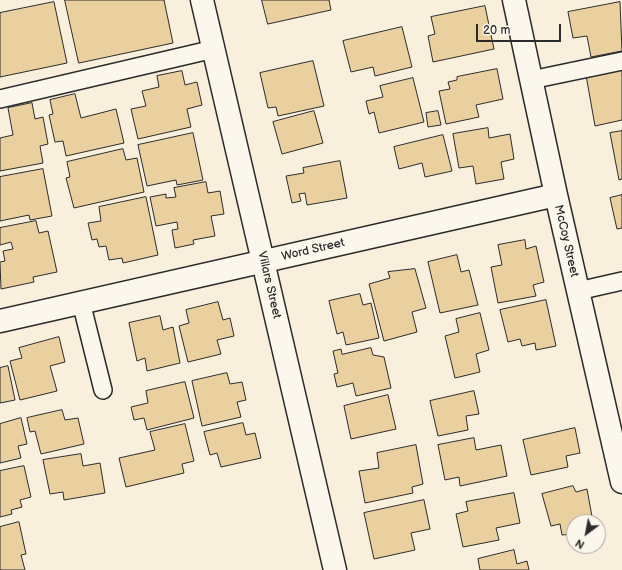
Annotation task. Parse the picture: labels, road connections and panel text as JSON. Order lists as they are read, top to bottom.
{
  "streets": {
    "street": ["McCoy Street", "Word Street", "Villars Street"]
  },
  "crossings": [
    ["McCoy Street", "Word Street"],
    ["Word Street", "Villars Street"]
  ],
  "scale_bar": "20 m",
  "north": "bottom left"
}
